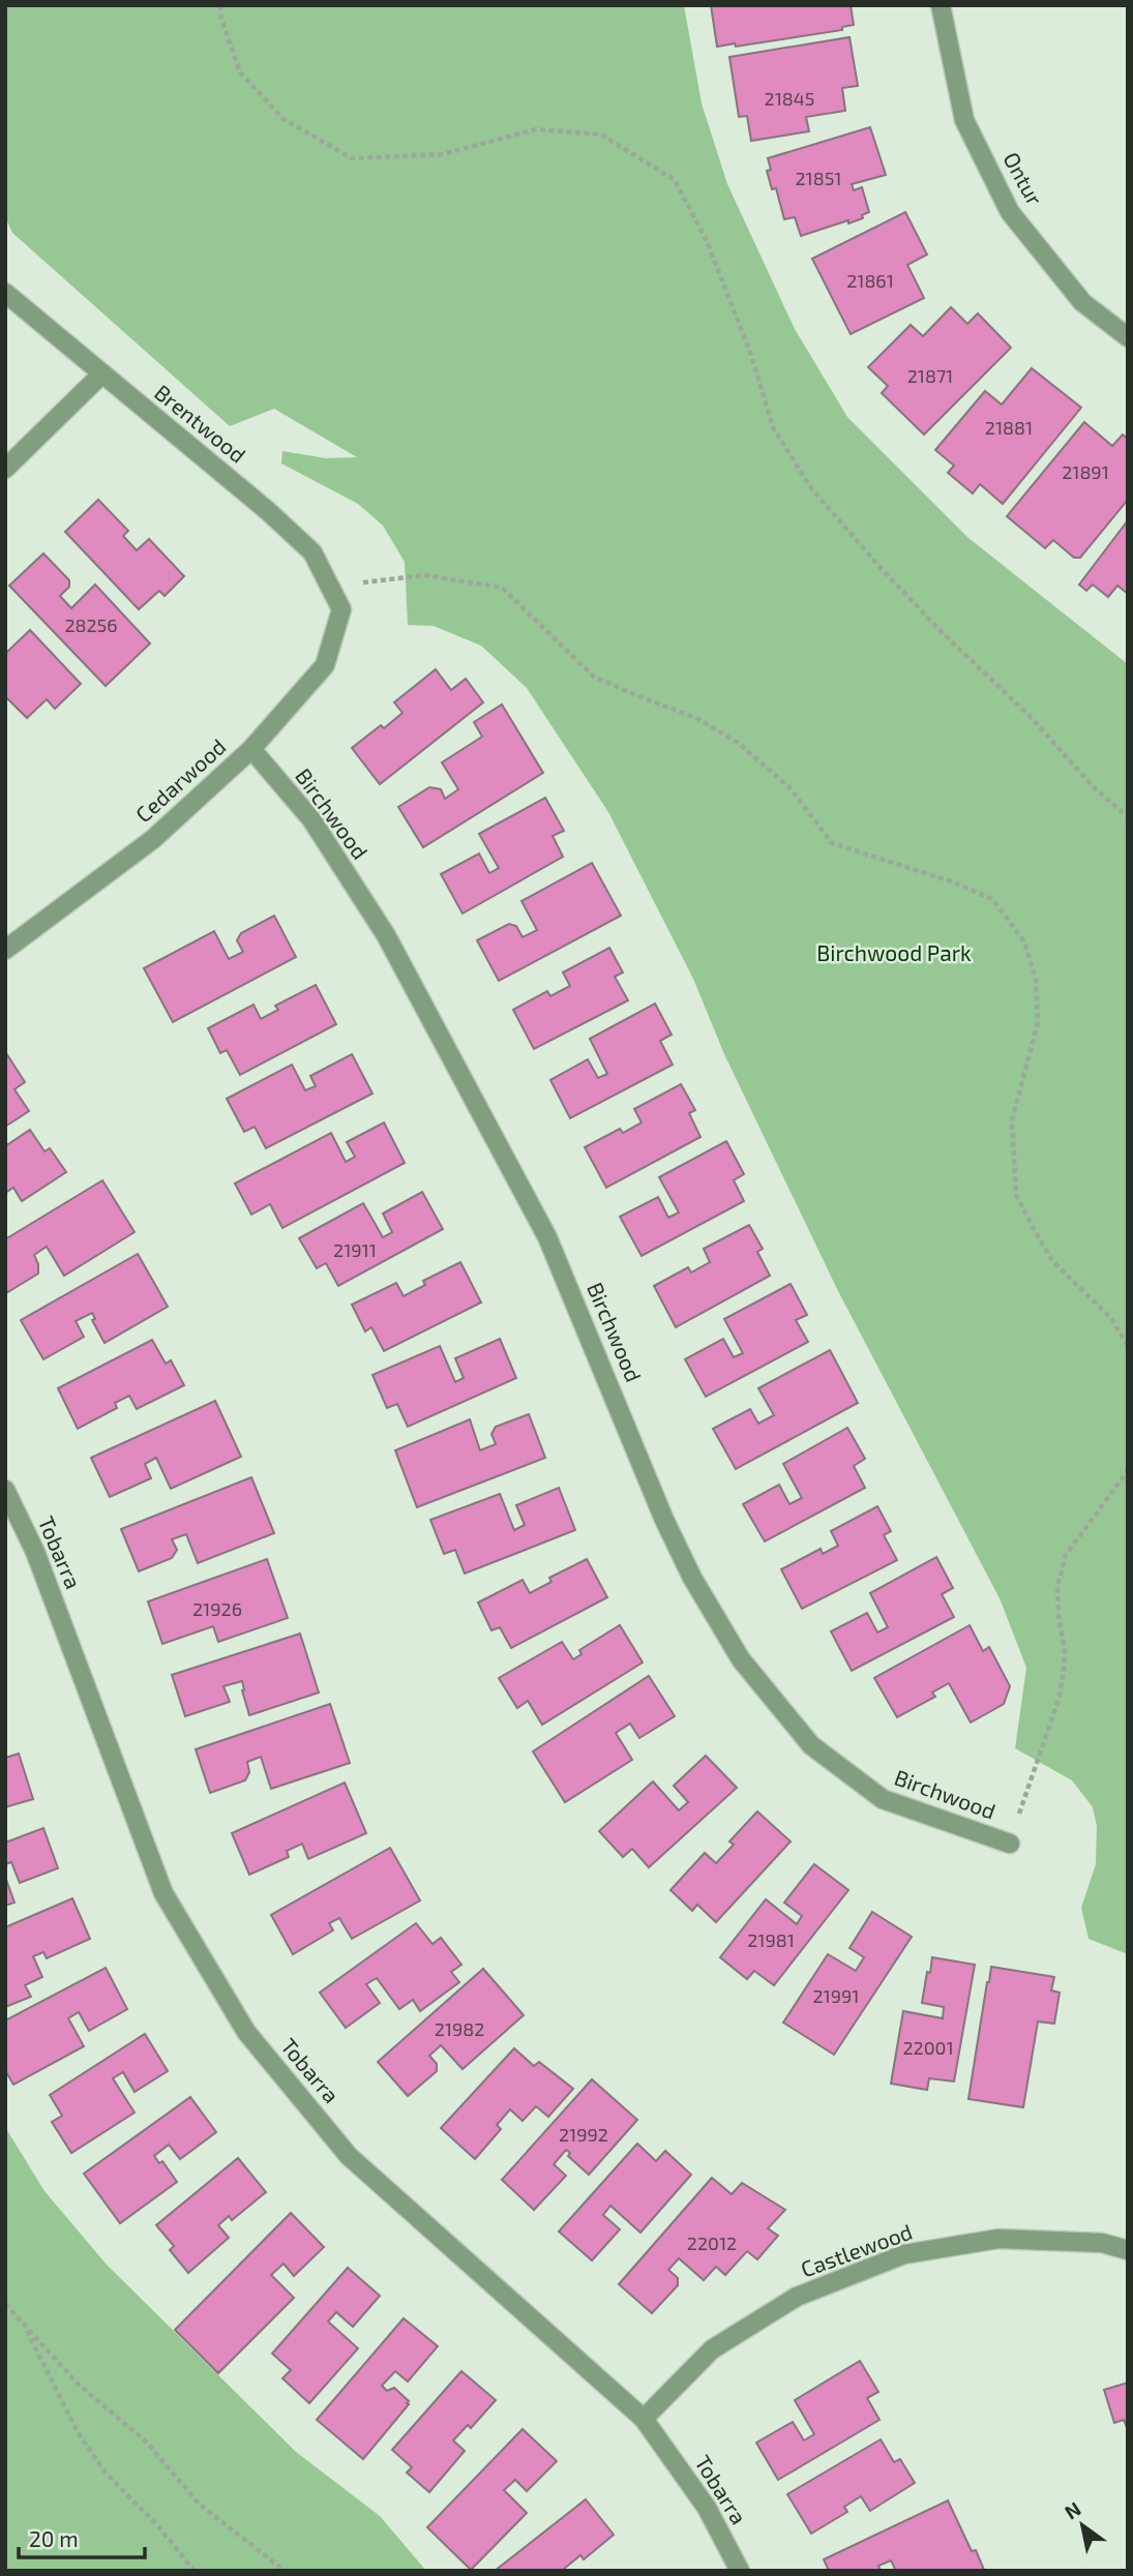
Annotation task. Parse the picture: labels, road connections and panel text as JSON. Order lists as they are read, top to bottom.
{
  "streets": {
    "street": [
      "Ontur",
      "Brentwood",
      "Cedarwood",
      "Birchwood",
      "Tobarra",
      "Castlewood"
    ]
  },
  "crossings": [
    ["Brentwood", "Cedarwood"],
    ["Cedarwood", "Birchwood"],
    ["Tobarra", "Castlewood"]
  ],
  "parks": ["Birchwood Park"],
  "house_numbers": [
    "21845",
    "21851",
    "21861",
    "21871",
    "21881",
    "21891",
    "28256",
    "21911",
    "21926",
    "21981",
    "21991",
    "21982",
    "22001",
    "21992",
    "22012"
  ],
  "scale_bar": "20 m",
  "north": "top left"
}
